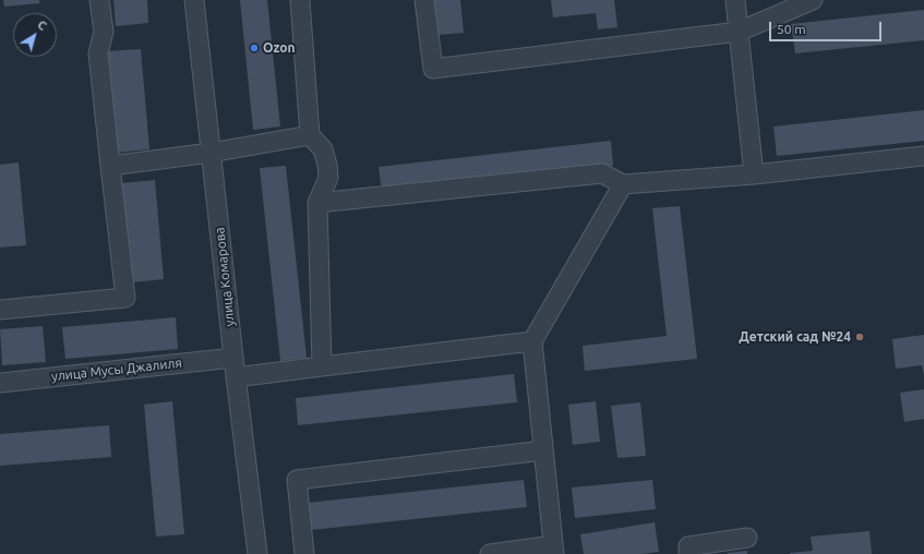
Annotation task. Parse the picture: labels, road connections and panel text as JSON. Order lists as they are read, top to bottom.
{
  "streets": {
    "street": ["улица Комарова", "улица Мусы Джалиля"]
  },
  "crossings": [
    ["улица Комарова", "улица Мусы Джалиля"]
  ],
  "places": ["Ozon", "Детский сад №24"],
  "scale_bar": "50 m",
  "north": "top right"
}
